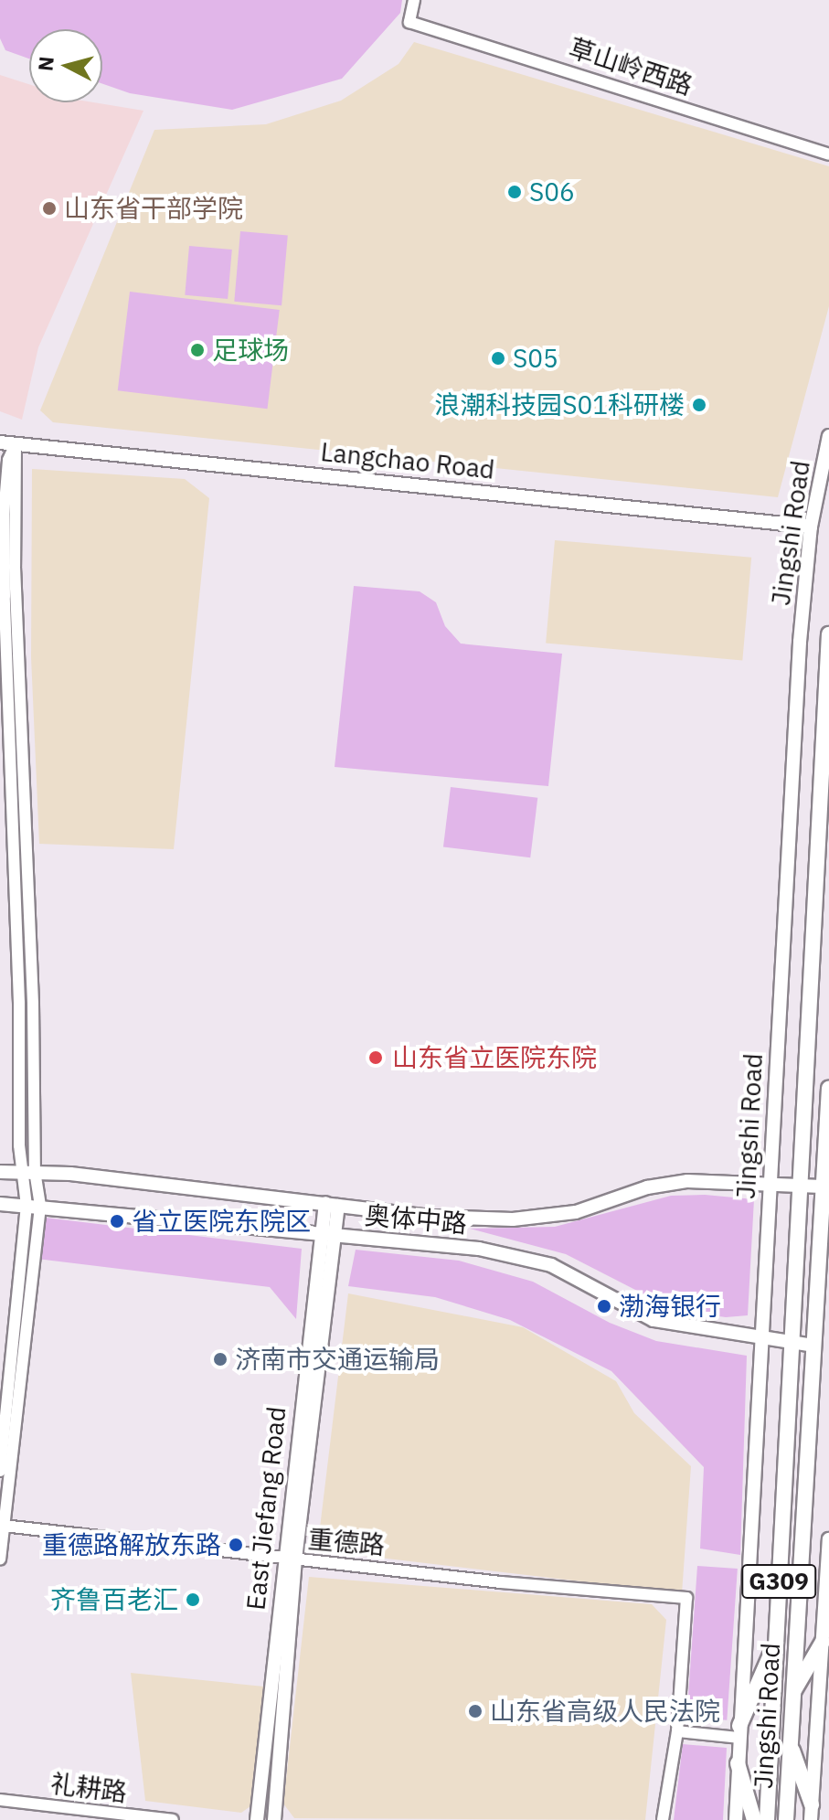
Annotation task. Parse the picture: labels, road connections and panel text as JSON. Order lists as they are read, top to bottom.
{
  "streets": {
    "highway": ["Jingshi Road", "G309"],
    "main road": ["Langchao Road", "奥体中路", "East Jiefang Road"],
    "street": ["草山岭西路", "重德路", "礼耕路"]
  },
  "crossings": [
    ["Langchao Road", "Jingshi Road"],
    ["Jingshi Road", "奥体中路"],
    ["奥体中路", "East Jiefang Road"],
    ["East Jiefang Road", "重德路"]
  ],
  "places": [
    "S06",
    "山东省干部学院",
    "足球场",
    "S05",
    "浪潮科技园S01科研楼",
    "山东省立医院东院",
    "省立医院东院区",
    "渤海银行",
    "济南市交通运输局",
    "重德路解放东路",
    "齐鲁百老汇",
    "山东省高级人民法院"
  ],
  "north": "left"
}
